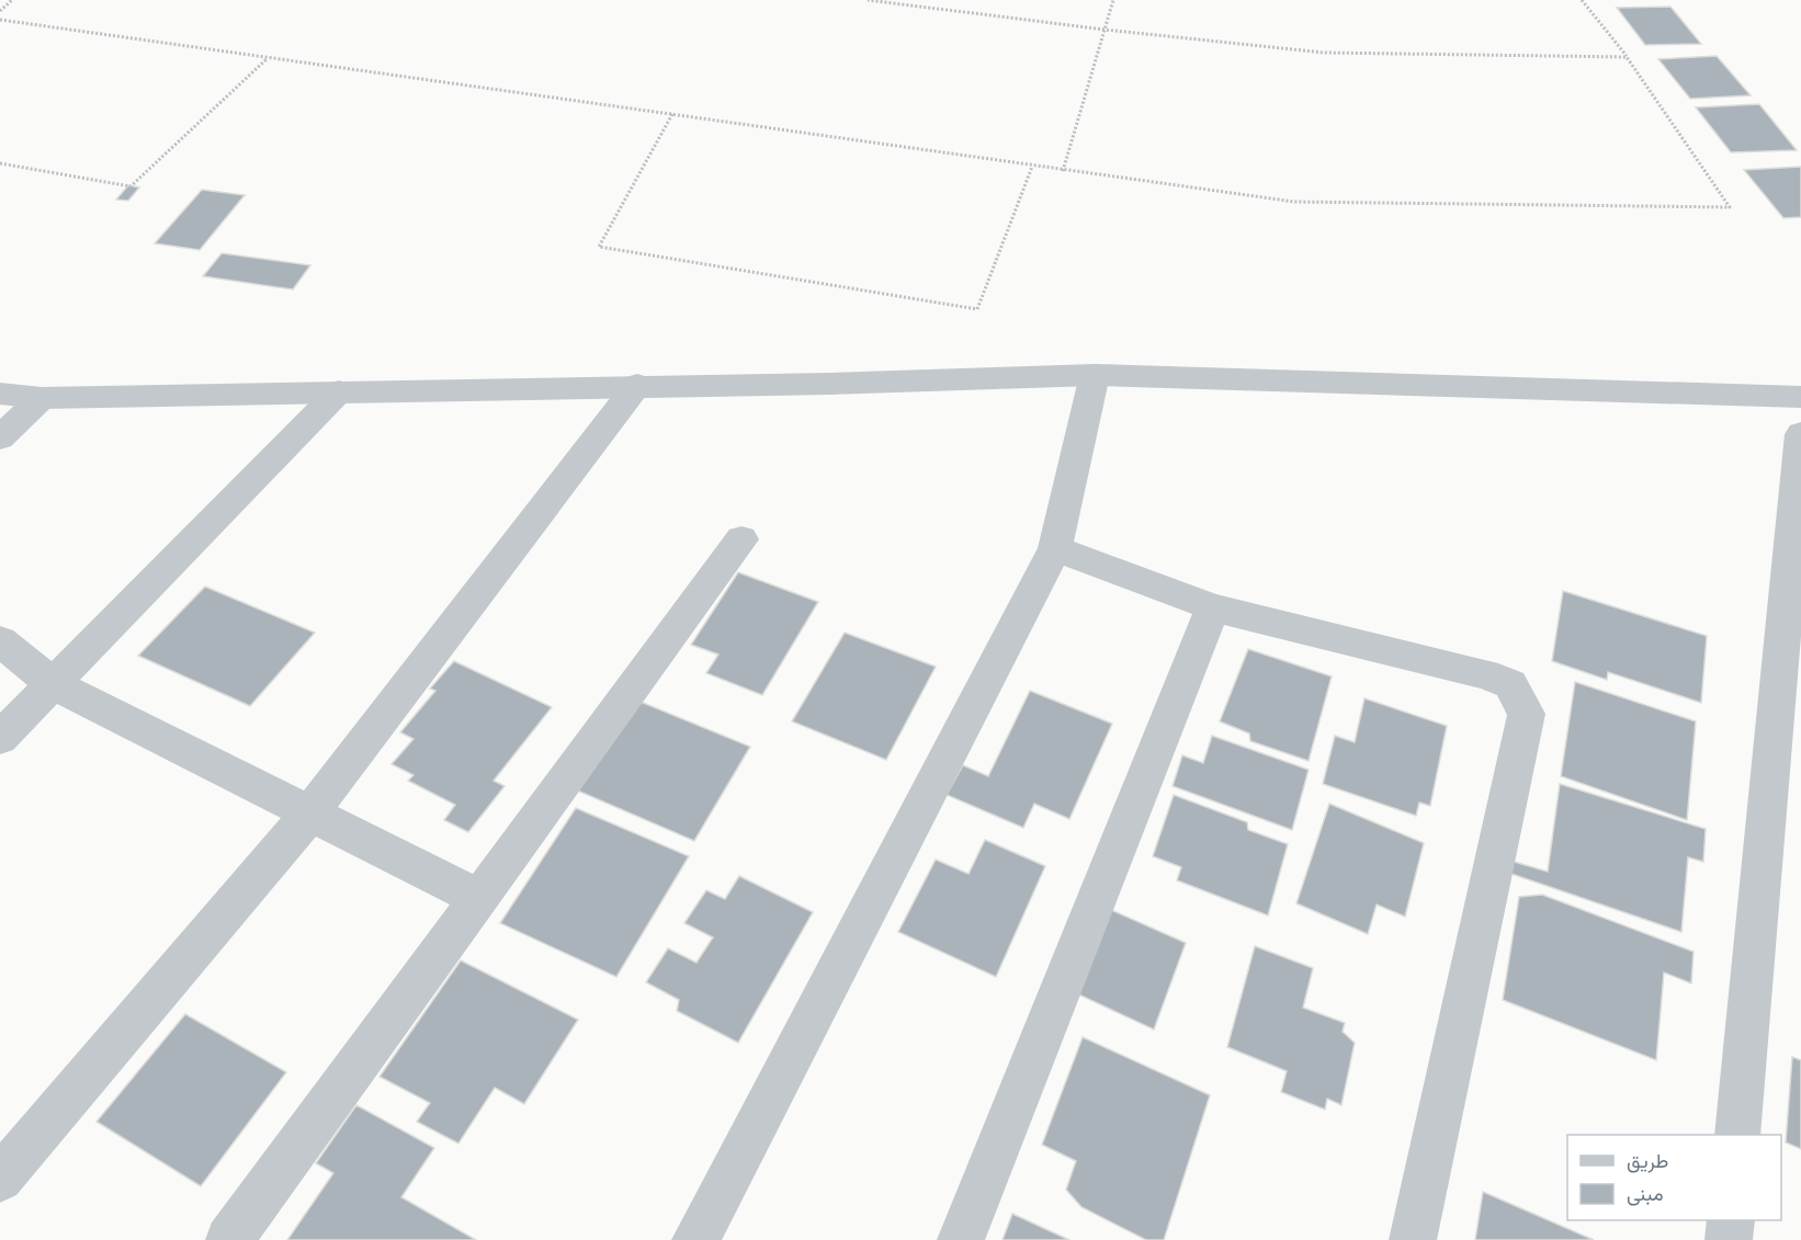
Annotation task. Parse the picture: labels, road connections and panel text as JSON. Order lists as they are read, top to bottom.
{
  "legend": ["طريق", "مبنى"]
}
